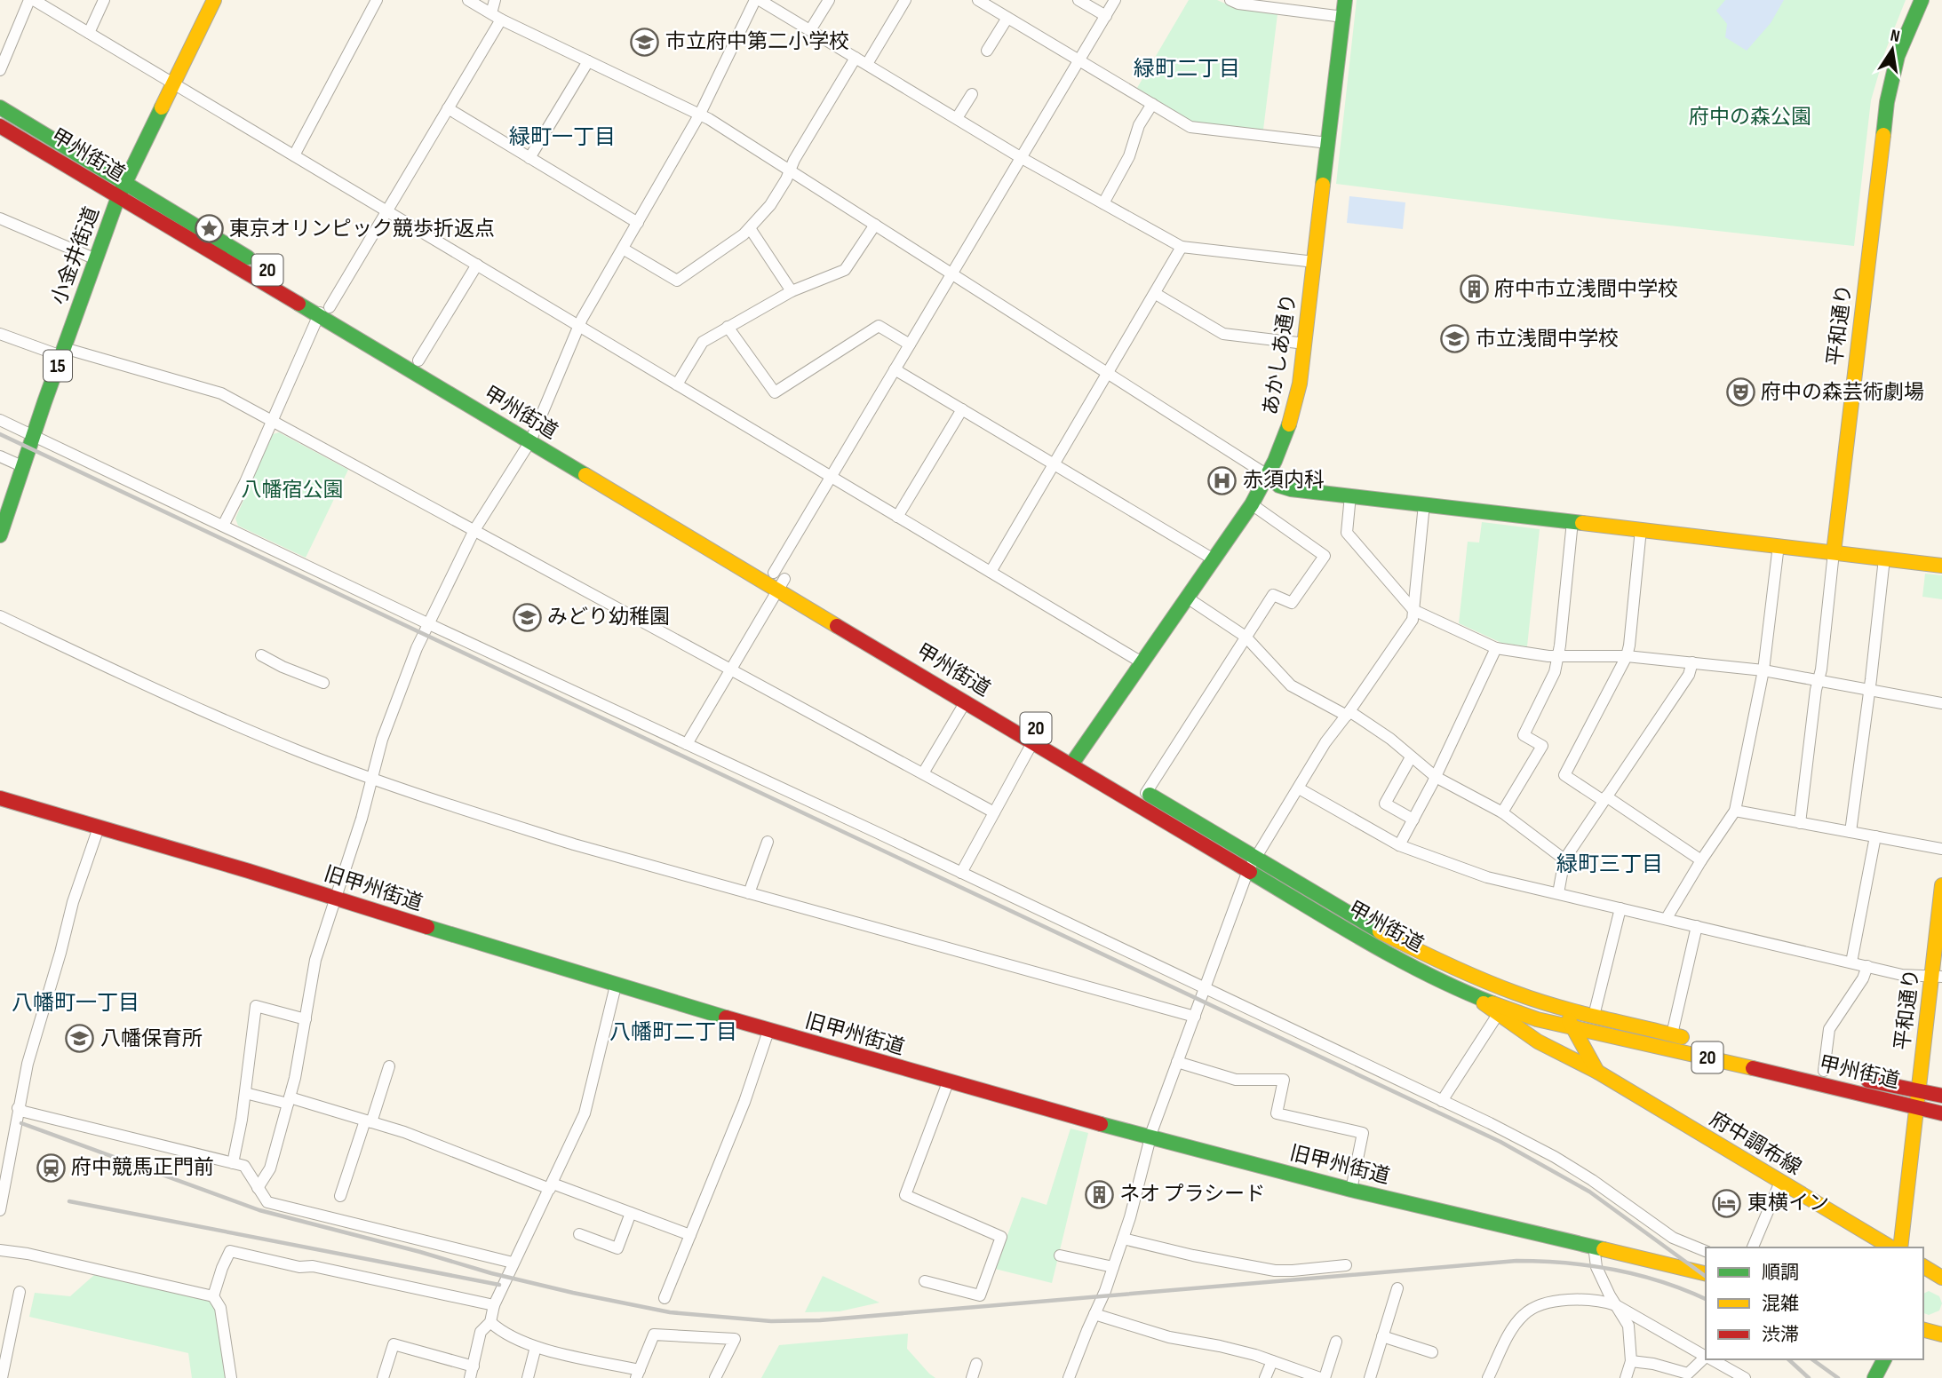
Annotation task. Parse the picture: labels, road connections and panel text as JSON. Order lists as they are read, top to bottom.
{
  "streets": {
    "main road": [
      "甲州街道",
      "小金井街道",
      "20",
      "平和通り",
      "あかしあ通り",
      "15",
      "旧甲州街道",
      "府中調布線"
    ]
  },
  "crossings": [
    ["甲州街道", "小金井街道"],
    ["甲州街道", "平和通り"],
    ["甲州街道", "あかしあ通り"],
    ["甲州街道", "府中調布線"]
  ],
  "districts": [
    "緑町二丁目",
    "緑町一丁目",
    "緑町三丁目",
    "八幡町一丁目",
    "八幡町二丁目"
  ],
  "parks": ["府中の森公園", "八幡宿公園"],
  "places": {
    "school or university": [
      "市立府中第二小学校",
      "市立浅間中学校",
      "みどり幼稚園",
      "八幡保育所"
    ],
    "place": ["東京オリンピック競歩折返点"],
    "building": ["府中市立浅間中学校", "ネオ プラシード"],
    "theatre": ["府中の森芸術劇場"],
    "hospital": ["赤須内科"],
    "station": ["府中競馬正門前"],
    "hotel": ["東横イン"]
  },
  "legend": ["順調", "混雑", "渋滞"],
  "north": "top"
}
